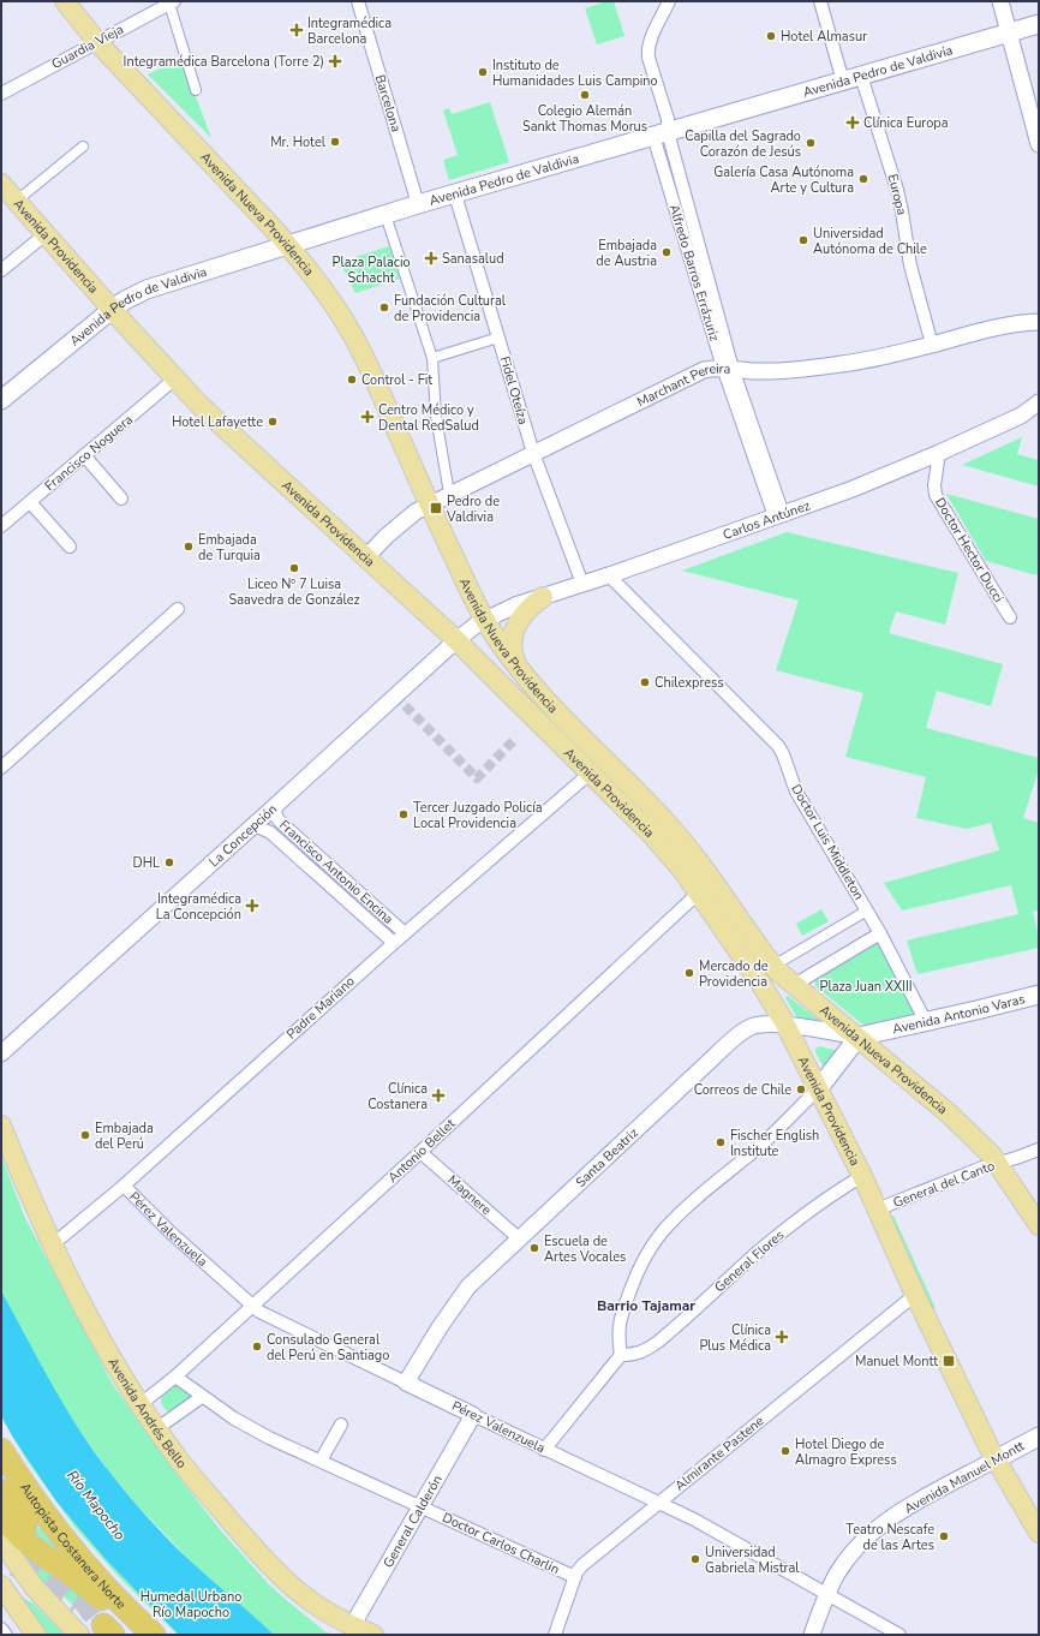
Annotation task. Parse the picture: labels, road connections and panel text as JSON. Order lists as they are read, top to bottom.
{
  "streets": {
    "highway": ["Autopista Costanera Norte"],
    "main road": [
      "Avenida Pedro de Valdivia",
      "Avenida Nueva Providencia",
      "Avenida Providencia",
      "Avenida Antonio Varas",
      "Avenida Andrés Bello",
      "Avenida Manuel Montt"
    ],
    "street": [
      "Guardia Vieja",
      "Barcelona",
      "Europa",
      "Alfredo Barros Errázuriz",
      "Marchant Pereira",
      "Fidel Oteíza",
      "Francisco Noguera",
      "Carlos Antúnez",
      "Doctor Hector Ducci",
      "La Concepción",
      "Doctor Luis Middleton",
      "Francisco Antonio Encina",
      "Padre Mariano",
      "Antonio Bellet",
      "Santa Beatriz",
      "General del Canto",
      "Magnere",
      "Pérez Valenzuela",
      "General Flores",
      "Almirante Pastene",
      "General Calderón",
      "Doctor Carlos Charlin"
    ]
  },
  "crossings": [
    ["Guardia Vieja", "Avenida Nueva Providencia"],
    ["Avenida Pedro de Valdivia", "Barcelona"],
    ["Avenida Pedro de Valdivia", "Europa"],
    ["Avenida Pedro de Valdivia", "Avenida Nueva Providencia"],
    ["Avenida Pedro de Valdivia", "Avenida Providencia"],
    ["Avenida Pedro de Valdivia", "Alfredo Barros Errázuriz"],
    ["Avenida Pedro de Valdivia", "Fidel Oteíza"],
    ["Europa", "Marchant Pereira"],
    ["Avenida Nueva Providencia", "Marchant Pereira"],
    ["Avenida Nueva Providencia", "Carlos Antúnez"],
    ["Avenida Nueva Providencia", "La Concepción"],
    ["Avenida Nueva Providencia", "Avenida Antonio Varas"],
    ["Avenida Nueva Providencia", "Santa Beatriz"],
    ["Avenida Nueva Providencia", "General del Canto"],
    ["Avenida Providencia", "Marchant Pereira"],
    ["Avenida Providencia", "Francisco Noguera"],
    ["Avenida Providencia", "La Concepción"],
    ["Avenida Providencia", "Padre Mariano"],
    ["Avenida Providencia", "Antonio Bellet"],
    ["Avenida Providencia", "Santa Beatriz"],
    ["Avenida Providencia", "General del Canto"],
    ["Avenida Providencia", "General Flores"],
    ["Avenida Providencia", "Almirante Pastene"],
    ["Avenida Providencia", "Avenida Manuel Montt"],
    ["Alfredo Barros Errázuriz", "Marchant Pereira"],
    ["Alfredo Barros Errázuriz", "Carlos Antúnez"],
    ["Marchant Pereira", "Fidel Oteíza"],
    ["Fidel Oteíza", "Carlos Antúnez"],
    ["Carlos Antúnez", "Doctor Hector Ducci"],
    ["Carlos Antúnez", "La Concepción"],
    ["Carlos Antúnez", "Doctor Luis Middleton"],
    ["La Concepción", "Francisco Antonio Encina"],
    ["Doctor Luis Middleton", "Avenida Antonio Varas"],
    ["Francisco Antonio Encina", "Padre Mariano"],
    ["Padre Mariano", "Pérez Valenzuela"],
    ["Padre Mariano", "Avenida Andrés Bello"],
    ["Avenida Antonio Varas", "Santa Beatriz"],
    ["Antonio Bellet", "Magnere"],
    ["Antonio Bellet", "Pérez Valenzuela"],
    ["Antonio Bellet", "Avenida Andrés Bello"],
    ["Antonio Bellet", "Doctor Carlos Charlin"],
    ["Santa Beatriz", "Magnere"],
    ["Santa Beatriz", "Pérez Valenzuela"],
    ["Pérez Valenzuela", "Almirante Pastene"],
    ["Pérez Valenzuela", "Avenida Manuel Montt"],
    ["Pérez Valenzuela", "General Calderón"],
    ["Avenida Andrés Bello", "General Calderón"],
    ["Almirante Pastene", "Doctor Carlos Charlin"],
    ["General Calderón", "Doctor Carlos Charlin"]
  ],
  "districts": ["Barrio Tajamar"],
  "water": ["Río Mapocho"],
  "parks": ["Plaza Palacio Schacht", "Plaza Juan XXIII", "Humedal Urbano Río Mapocho"],
  "places": {
    "health": [
      "Integramédica Barcelona",
      "Integramédica Barcelona (Torre 2)",
      "Clínica Europa",
      "Sanasalud",
      "Centro Médico y Dental RedSalud",
      "Integramédica La Concepción",
      "Clínica Costanera",
      "Clínica Plus Médica"
    ],
    "other": [
      "Hotel Almasur",
      "Instituto de Humanidades Luis Campino",
      "Colegio Alemán Sankt Thomas Morus",
      "Mr. Hotel",
      "Capilla del Sagrado Corazón de Jesús",
      "Galería Casa Autónoma Arte y Cultura",
      "Universidad Autónoma de Chile",
      "Embajada de Austria",
      "Fundación Cultural de Providencia",
      "Control - Fit",
      "Hotel Lafayette",
      "Embajada de Turquia",
      "Liceo Nº 7 Luisa Saavedra de González",
      "Chilexpress",
      "Tercer Juzgado Policía Local Providencia",
      "DHL",
      "Mercado de Providencia",
      "Correos de Chile",
      "Embajada del Perú",
      "Fischer English Institute",
      "Escuela de Artes Vocales",
      "Consulado General del Perú en Santiago",
      "Hotel Diego de Almagro Express",
      "Teatro Nescafe de las Artes",
      "Universidad Gabriela Mistral"
    ],
    "transit": ["Pedro de Valdivia", "Manuel Montt"]
  }
}
